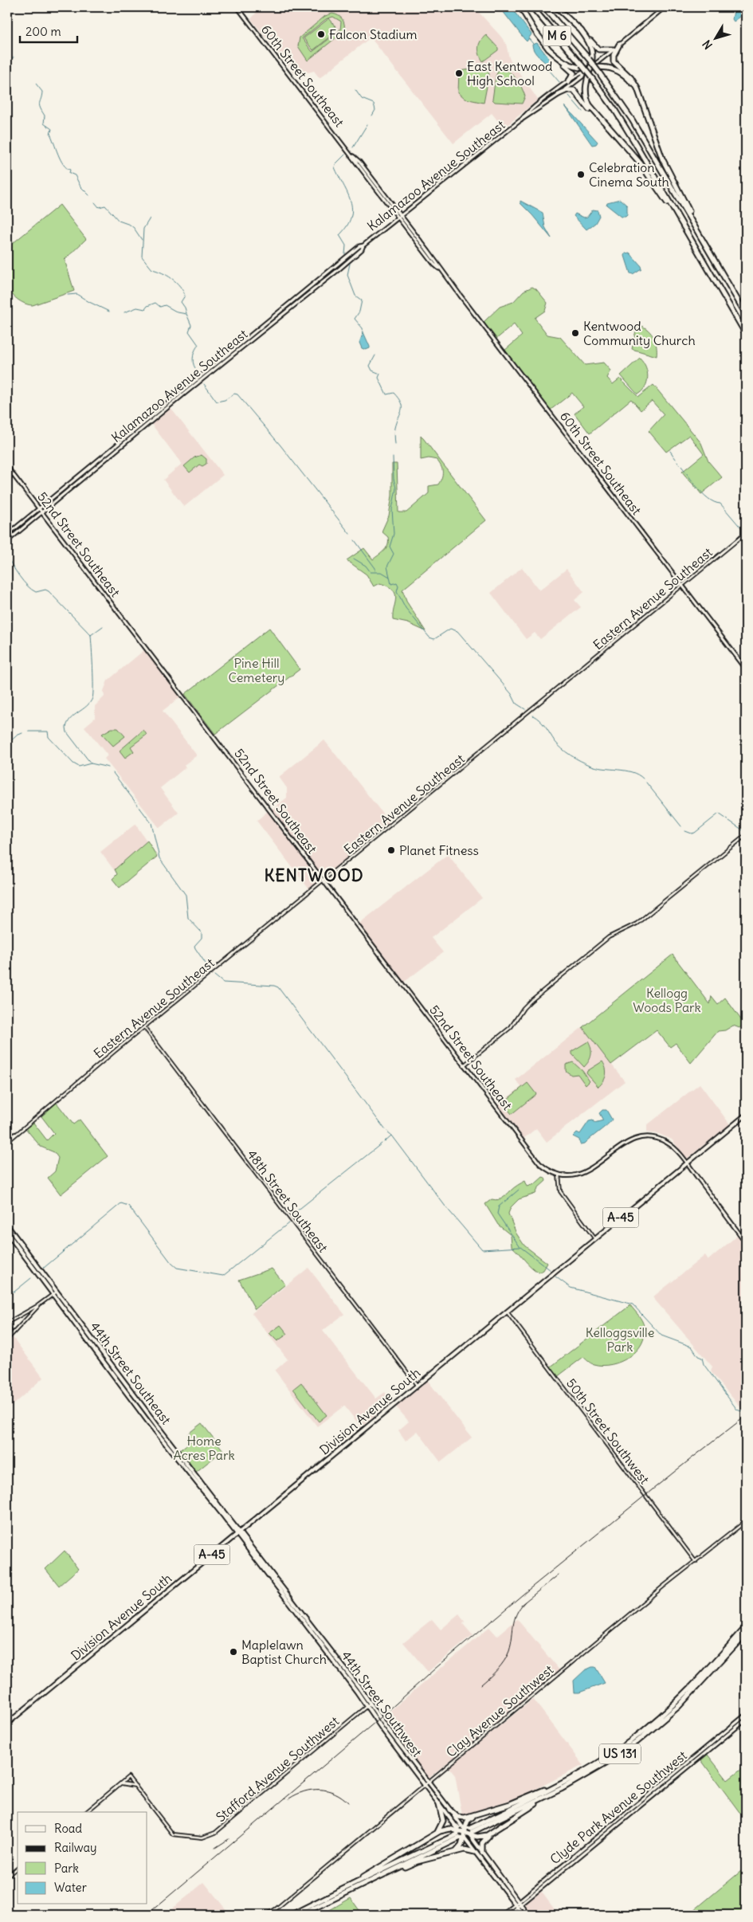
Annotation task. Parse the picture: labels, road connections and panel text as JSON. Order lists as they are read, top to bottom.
{
  "streets": {
    "highway": ["M 6", "US 131"],
    "main road": [
      "60th Street Southeast",
      "Kalamazoo Avenue Southeast",
      "52nd Street Southeast",
      "A-45",
      "44th Street Southeast",
      "Division Avenue South",
      "44th Street Southwest",
      "Clyde Park Avenue Southwest"
    ],
    "street": [
      "Eastern Avenue Southeast",
      "48th Street Southeast",
      "50th Street Southwest",
      "Clay Avenue Southwest",
      "Stafford Avenue Southwest"
    ]
  },
  "crossings": [
    ["60th Street Southeast", "Kalamazoo Avenue Southeast"],
    ["60th Street Southeast", "Eastern Avenue Southeast"],
    ["Kalamazoo Avenue Southeast", "52nd Street Southeast"],
    ["52nd Street Southeast", "Eastern Avenue Southeast"],
    ["Eastern Avenue Southeast", "48th Street Southeast"],
    ["48th Street Southeast", "Division Avenue South"],
    ["44th Street Southeast", "Division Avenue South"],
    ["44th Street Southeast", "44th Street Southwest"],
    ["Division Avenue South", "50th Street Southwest"],
    ["Division Avenue South", "44th Street Southwest"],
    ["50th Street Southwest", "Clay Avenue Southwest"],
    ["44th Street Southwest", "Clay Avenue Southwest"],
    ["44th Street Southwest", "Stafford Avenue Southwest"],
    ["44th Street Southwest", "Clyde Park Avenue Southwest"]
  ],
  "districts": ["KENTWOOD"],
  "parks": [
    "Pine Hill Cemetery",
    "Kellogg Woods Park",
    "Kelloggsville Park",
    "Home Acres Park"
  ],
  "places": [
    "Falcon Stadium",
    "East Kentwood High School",
    "Celebration Cinema South",
    "Kentwood Community Church",
    "Planet Fitness",
    "Maplelawn Baptist Church"
  ],
  "legend": [
    "Road",
    "Railway",
    "Park",
    "Water"
  ],
  "scale_bar": "200 m",
  "north": "bottom left"
}
